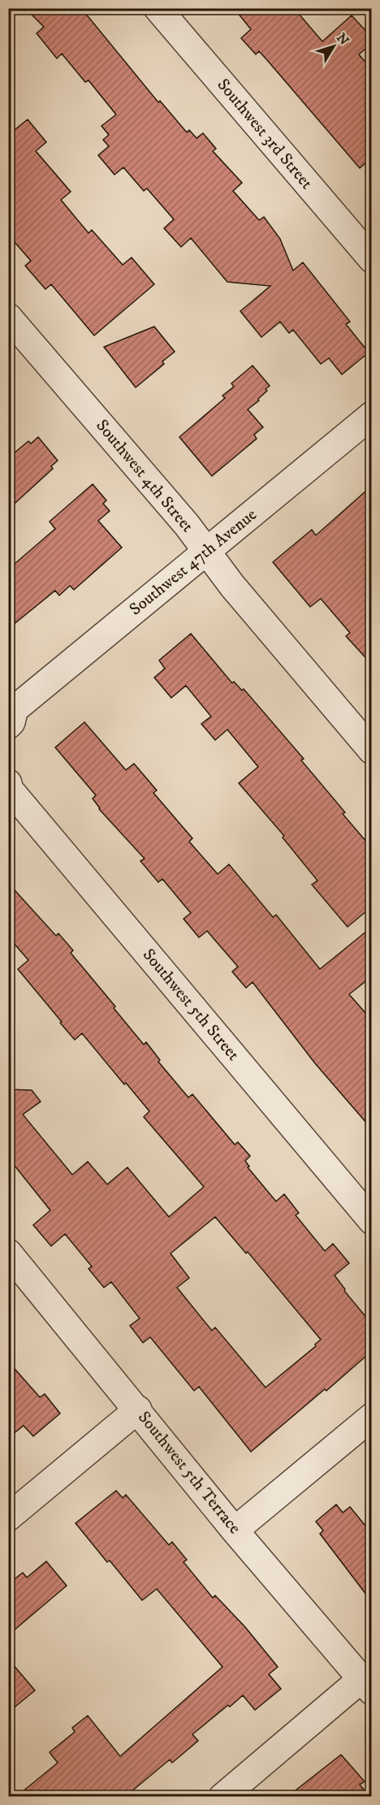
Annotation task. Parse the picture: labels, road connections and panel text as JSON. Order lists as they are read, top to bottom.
{
  "streets": {
    "street": [
      "Southwest 3rd Street",
      "Southwest 4th Street",
      "Southwest 47th Avenue",
      "Southwest 5th Street",
      "Southwest 5th Terrace"
    ]
  },
  "crossings": [
    ["Southwest 4th Street", "Southwest 47th Avenue"]
  ],
  "north": "top right"
}
